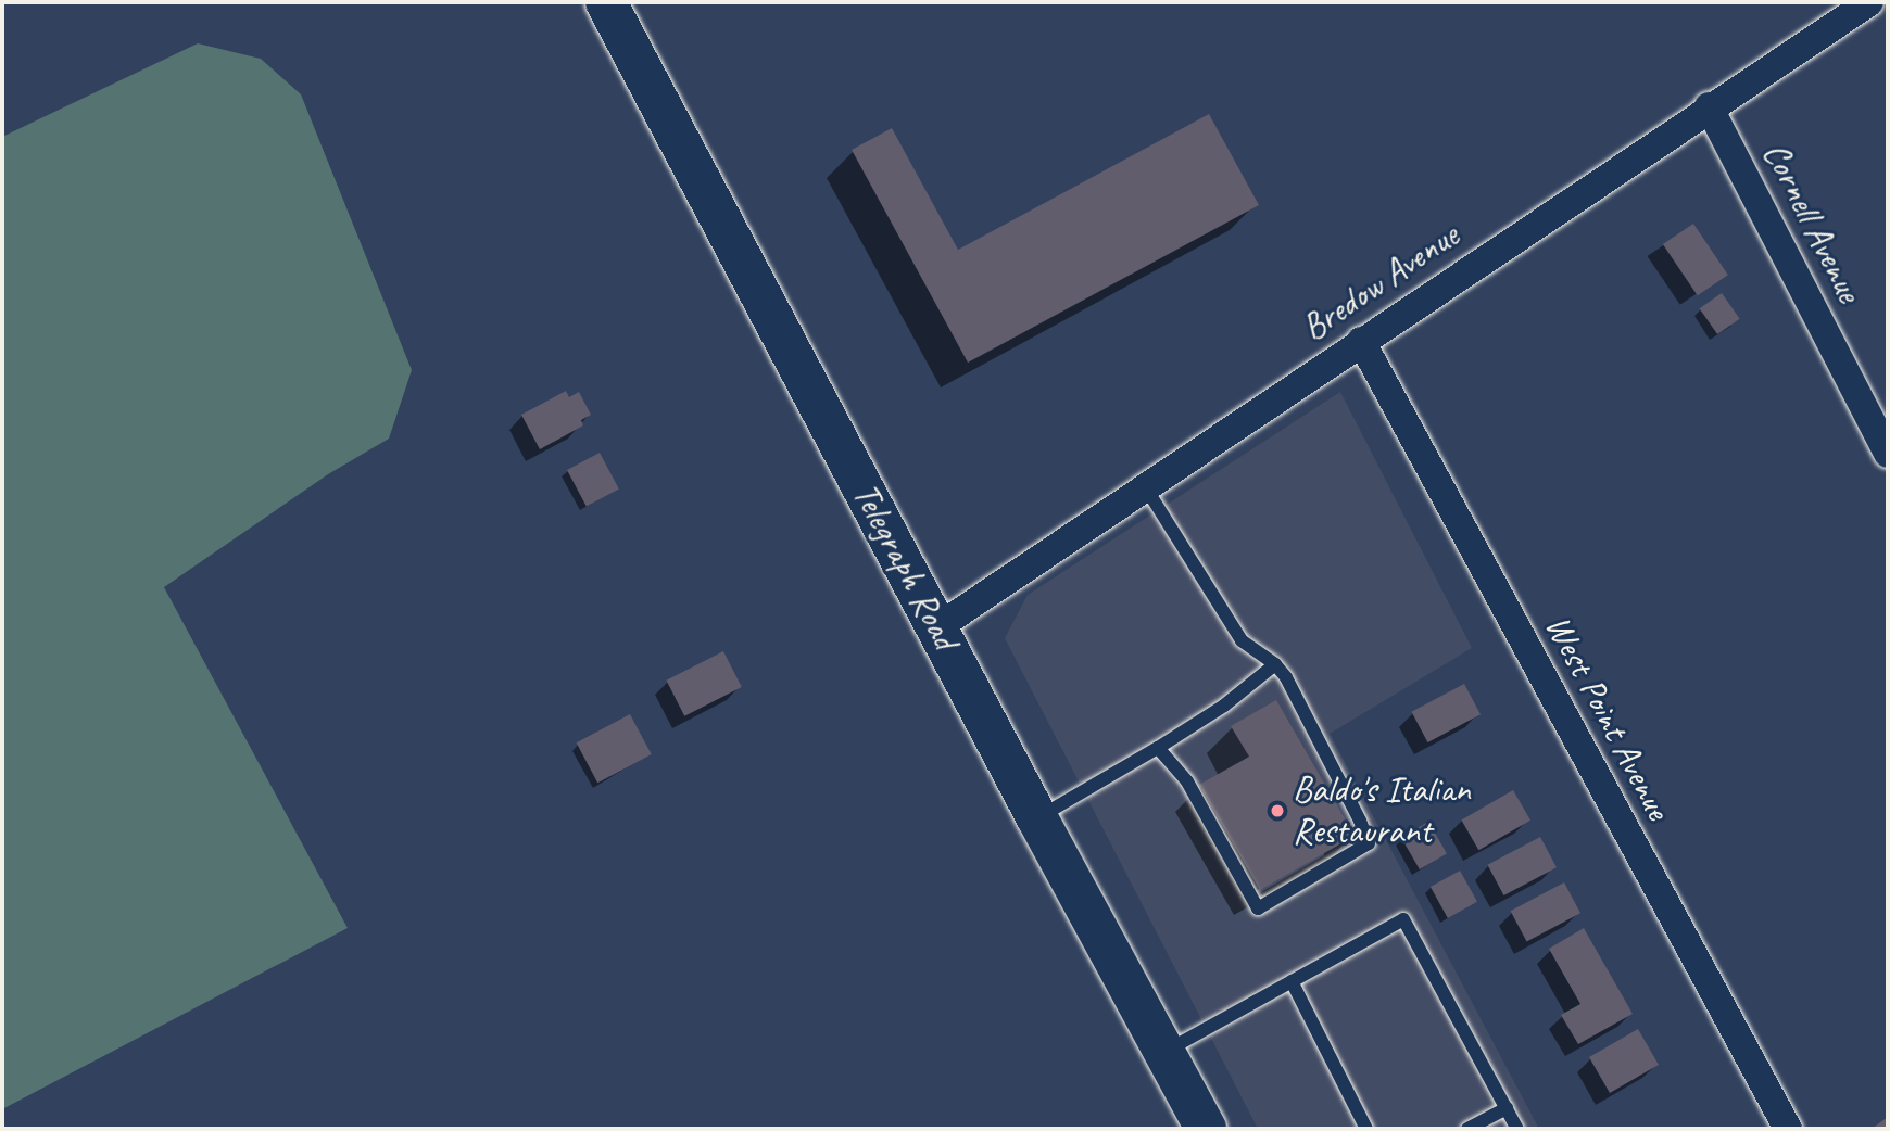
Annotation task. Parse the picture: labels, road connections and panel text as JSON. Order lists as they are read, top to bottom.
{
  "streets": {
    "main road": ["Telegraph Road"],
    "street": ["Cornell Avenue", "Bredow Avenue", "West Point Avenue"]
  },
  "crossings": [
    ["Cornell Avenue", "Bredow Avenue"],
    ["Bredow Avenue", "Telegraph Road"],
    ["Bredow Avenue", "West Point Avenue"]
  ],
  "places": ["Baldo's Italian Restaurant"]
}
